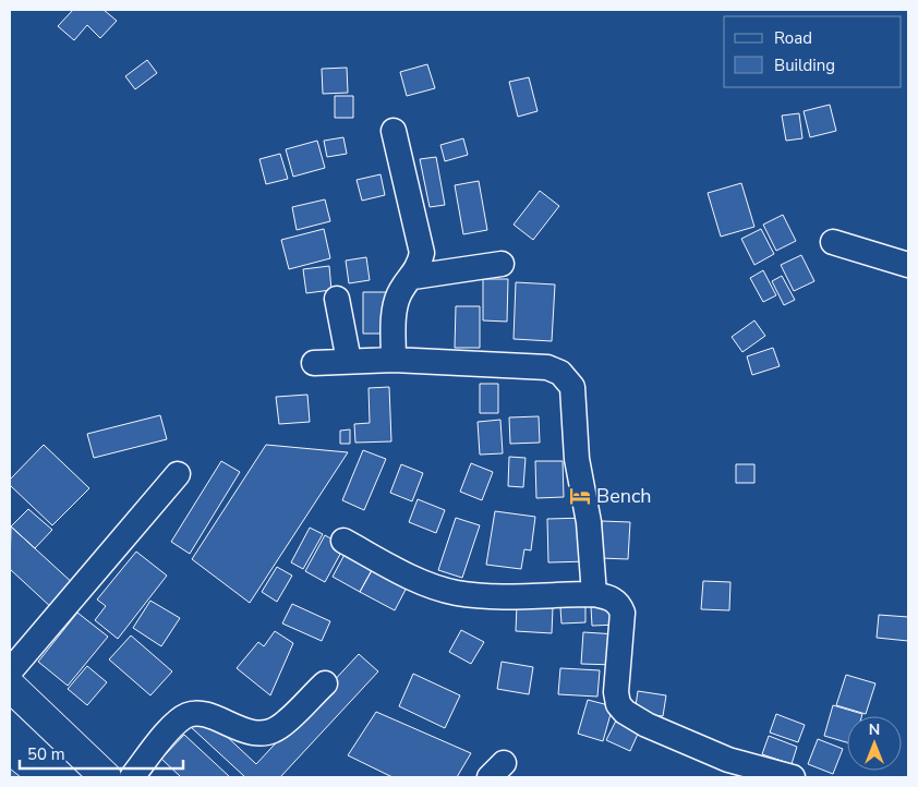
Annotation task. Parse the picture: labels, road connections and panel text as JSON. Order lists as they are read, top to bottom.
{
  "places": {
    "hotel": ["Bench"]
  },
  "legend": ["Road", "Building"],
  "scale_bar": "50 m",
  "north": "top"
}
